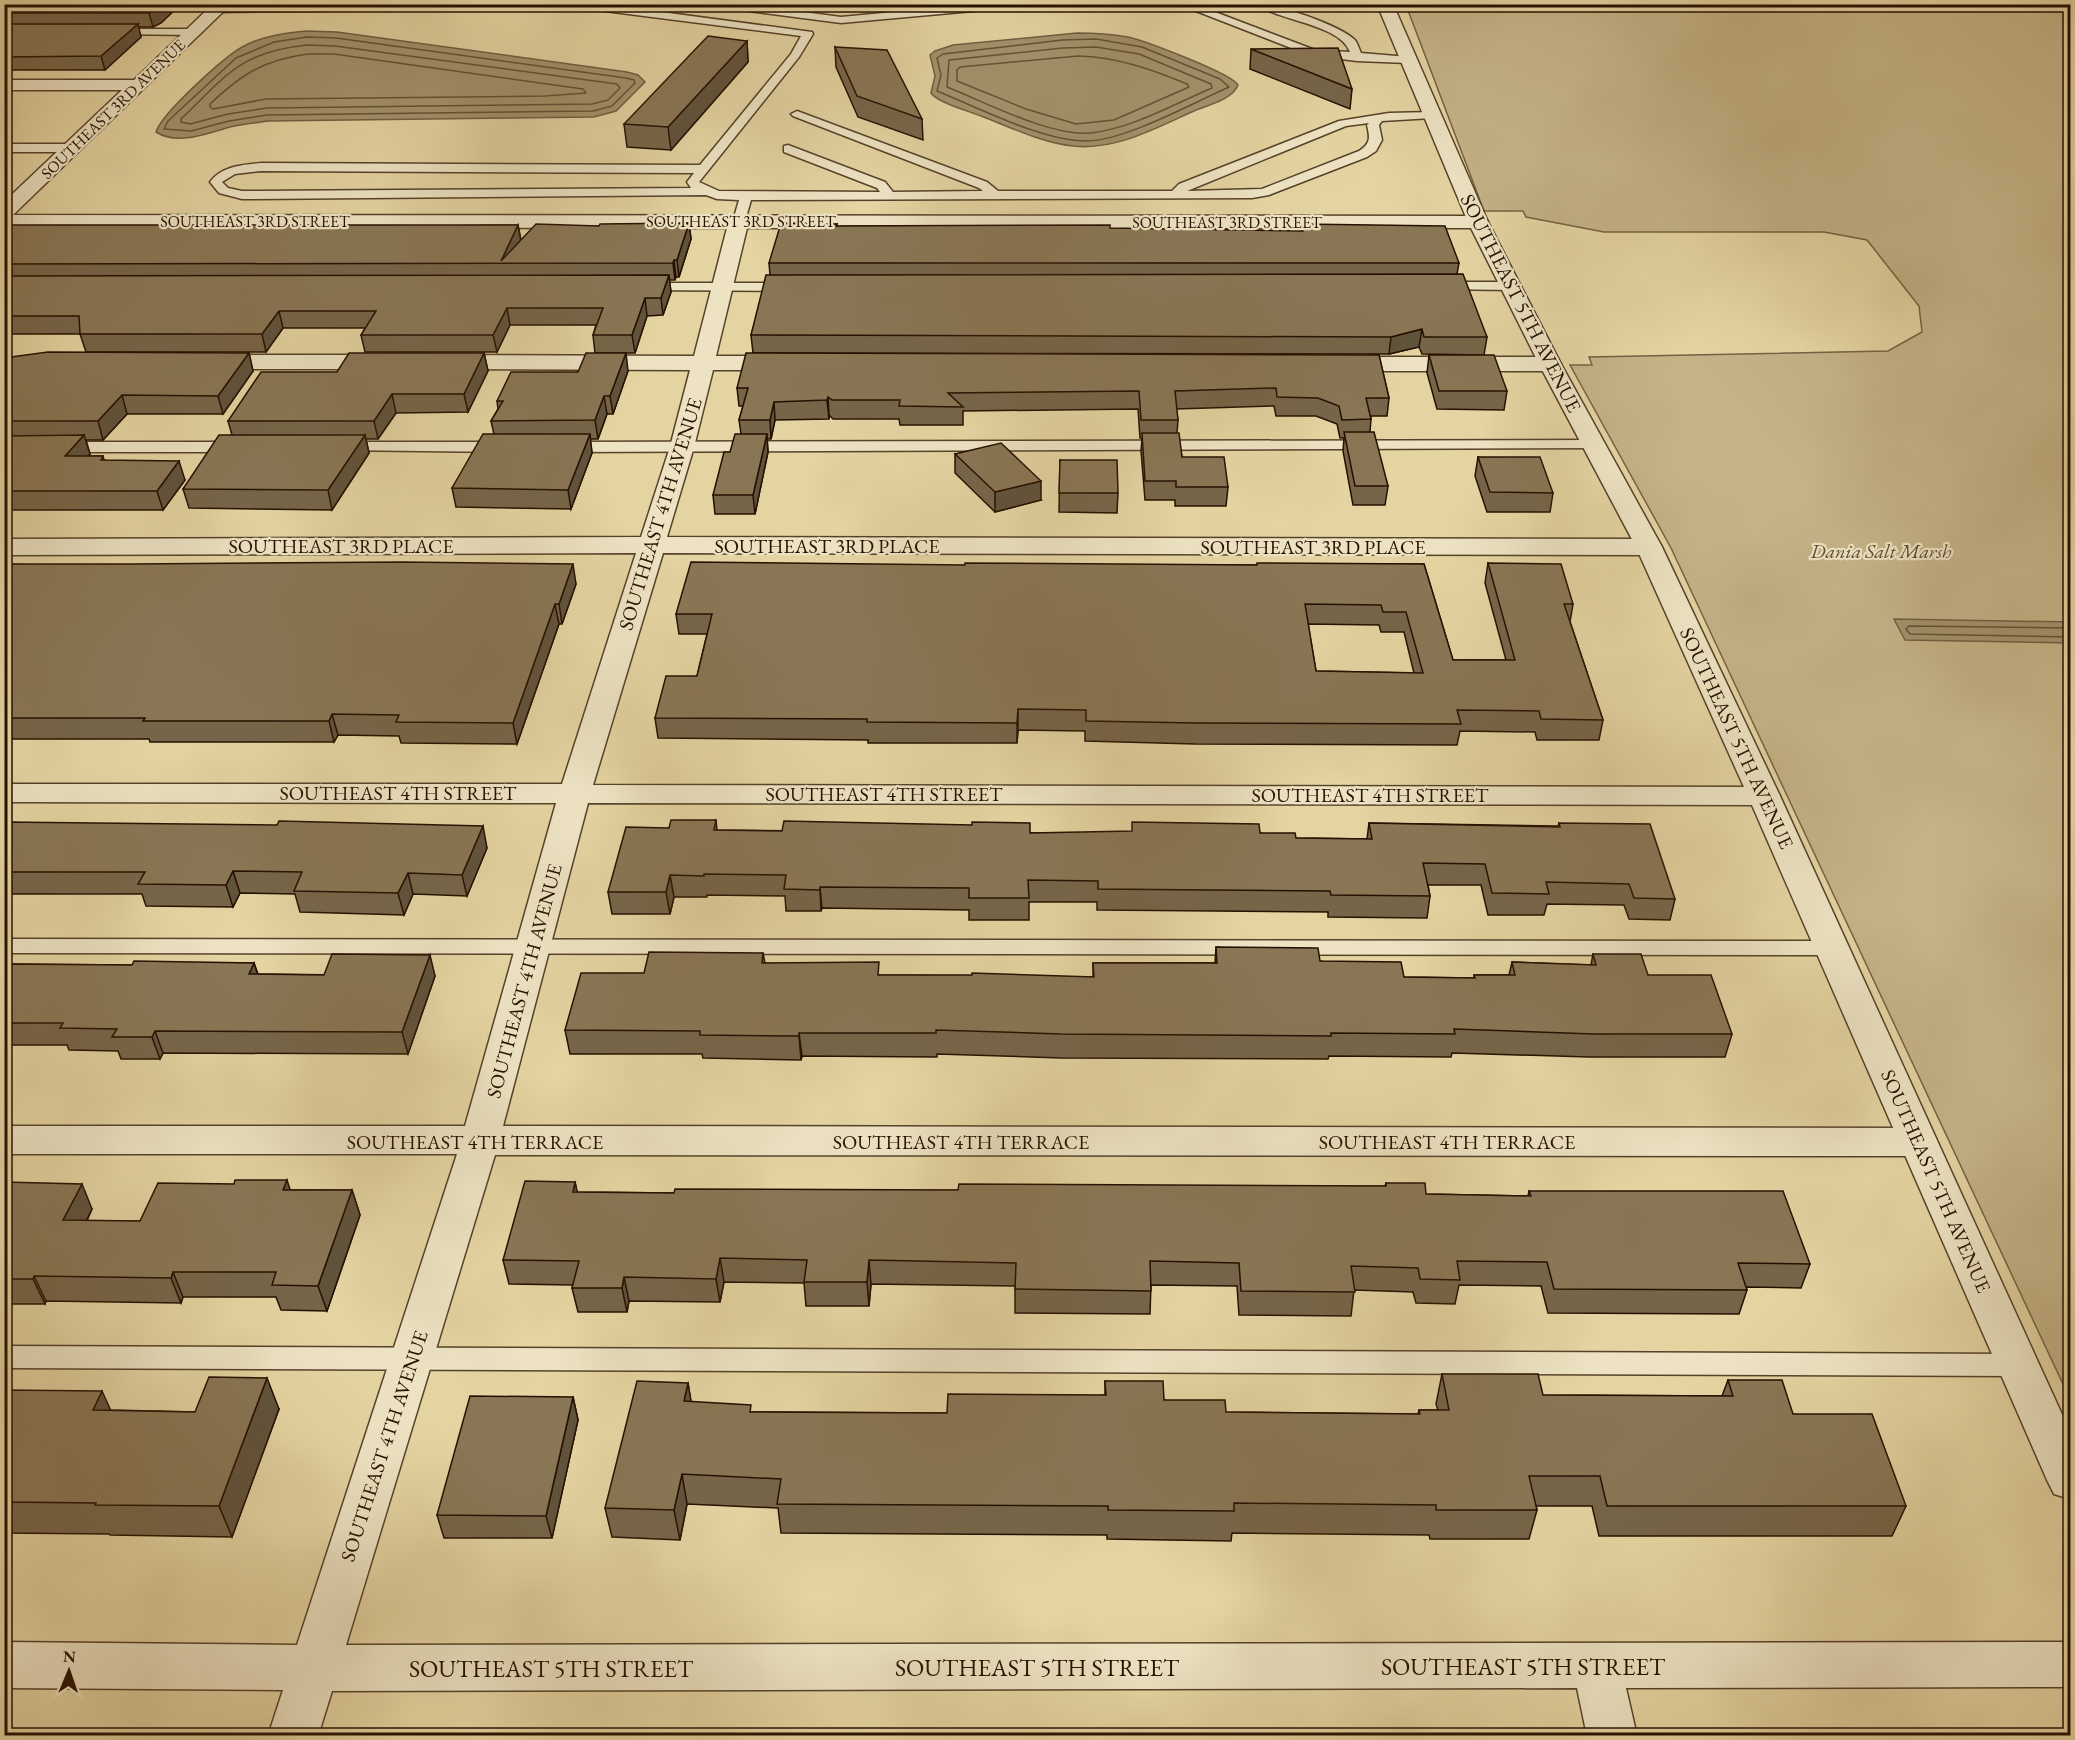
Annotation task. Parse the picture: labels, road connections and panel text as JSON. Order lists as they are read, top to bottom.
{
  "streets": {
    "street": [
      "SOUTHEAST 3RD AVENUE",
      "SOUTHEAST 3RD STREET",
      "SOUTHEAST 5TH AVENUE",
      "SOUTHEAST 4TH AVENUE",
      "SOUTHEAST 3RD PLACE",
      "SOUTHEAST 4TH STREET",
      "SOUTHEAST 4TH TERRACE",
      "SOUTHEAST 5TH STREET"
    ]
  },
  "crossings": [
    ["SOUTHEAST 3RD STREET", "SOUTHEAST 5TH AVENUE"],
    ["SOUTHEAST 3RD STREET", "SOUTHEAST 4TH AVENUE"],
    ["SOUTHEAST 5TH AVENUE", "SOUTHEAST 3RD PLACE"],
    ["SOUTHEAST 5TH AVENUE", "SOUTHEAST 4TH STREET"],
    ["SOUTHEAST 5TH AVENUE", "SOUTHEAST 4TH TERRACE"],
    ["SOUTHEAST 4TH AVENUE", "SOUTHEAST 3RD PLACE"],
    ["SOUTHEAST 4TH AVENUE", "SOUTHEAST 4TH STREET"],
    ["SOUTHEAST 4TH AVENUE", "SOUTHEAST 4TH TERRACE"],
    ["SOUTHEAST 4TH AVENUE", "SOUTHEAST 5TH STREET"]
  ],
  "parks": ["Dania Salt Marsh"],
  "north": "top"
}
